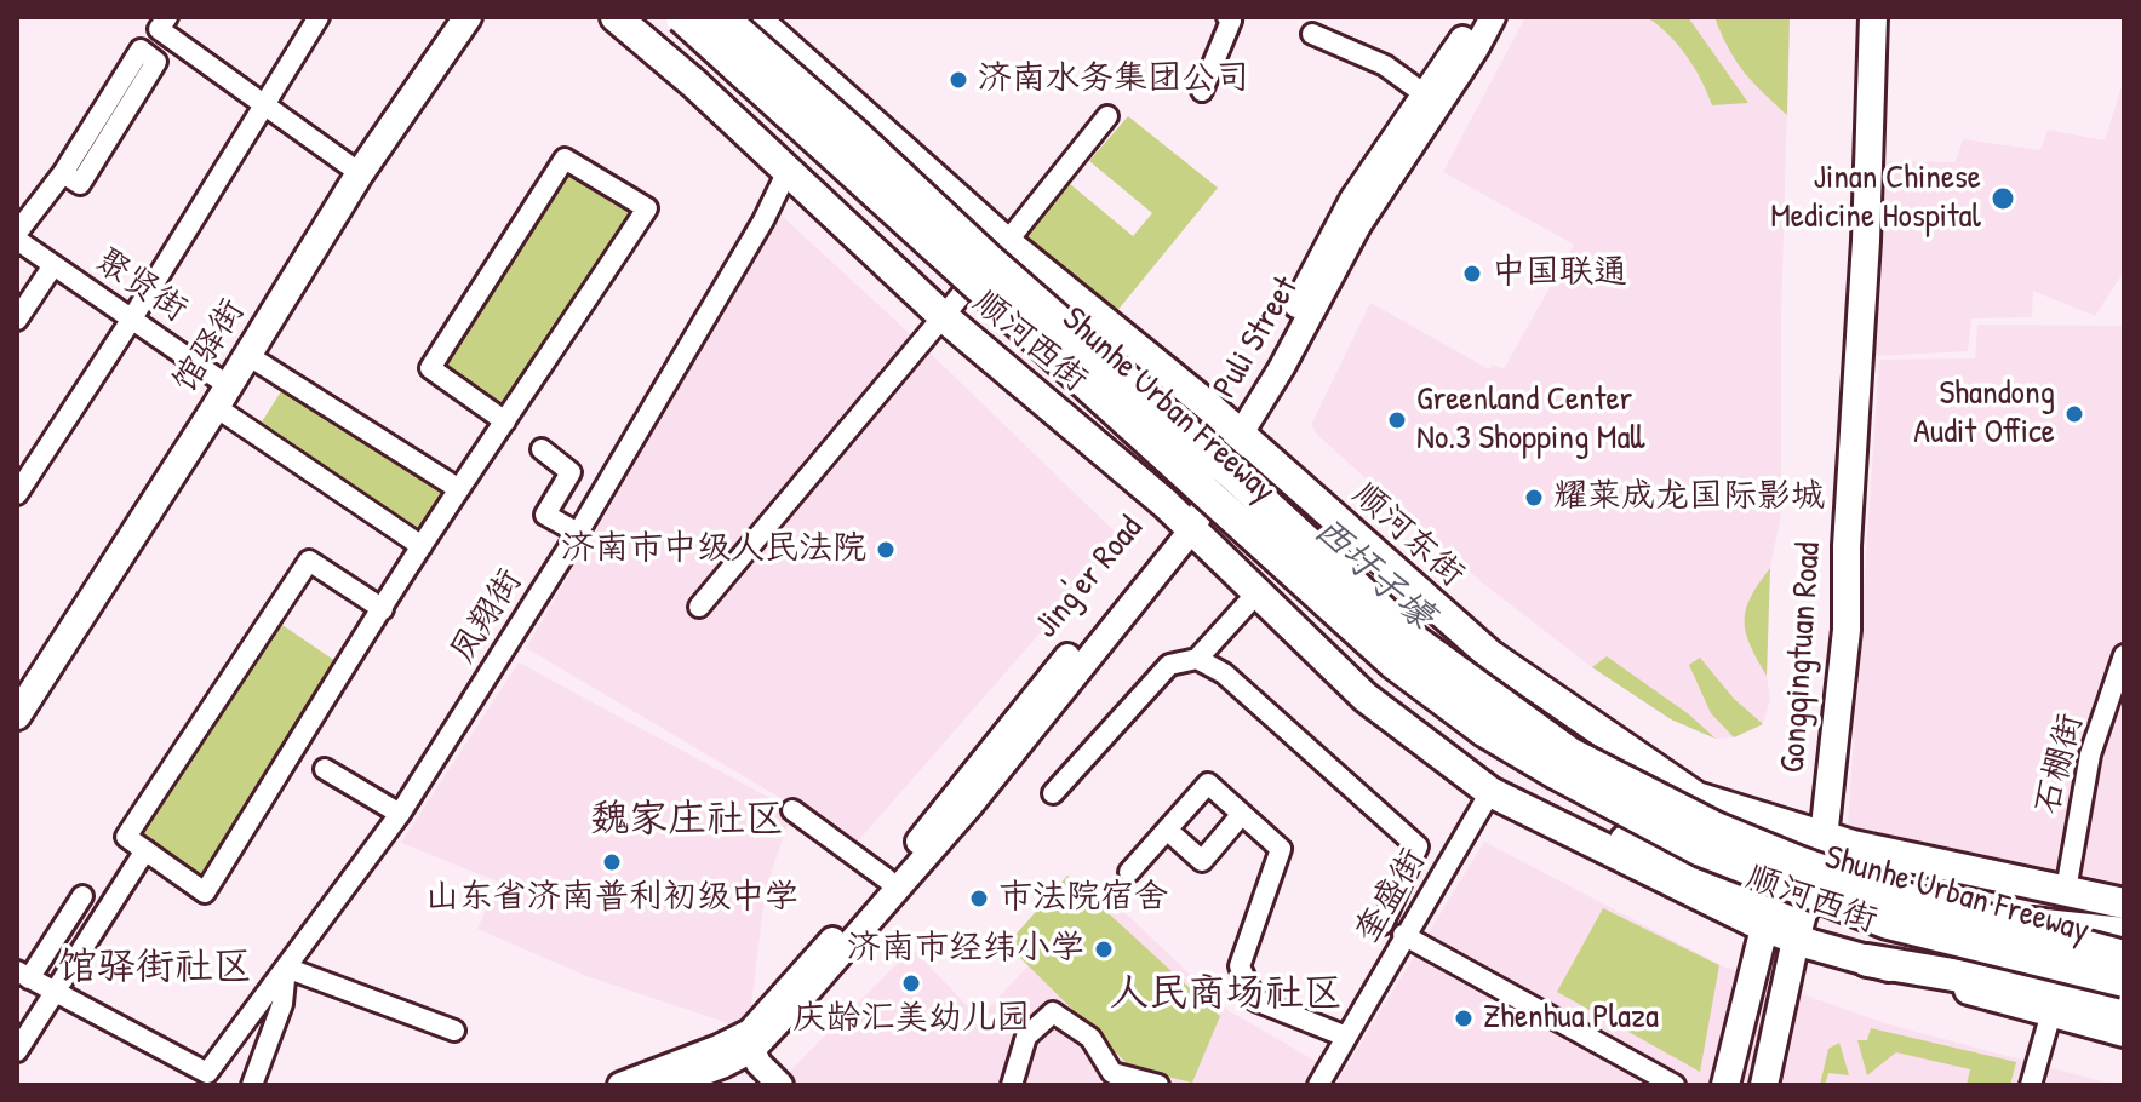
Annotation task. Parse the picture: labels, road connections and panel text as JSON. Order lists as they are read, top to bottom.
{
  "streets": {
    "highway": ["Shunhe Urban Freeway"],
    "main road": [
      "顺河西街",
      "馆驿街",
      "顺河东街",
      "Gongqingtuan Road"
    ],
    "street": [
      "聚贤街",
      "Puli Street",
      "Jing'er Road",
      "凤翔街",
      "石棚街",
      "奎盛街"
    ]
  },
  "crossings": [
    ["聚贤街", "馆驿街"],
    ["Puli Street", "顺河东街"],
    ["顺河西街", "Jing'er Road"],
    ["顺河西街", "凤翔街"],
    ["顺河西街", "Gongqingtuan Road"],
    ["顺河西街", "奎盛街"],
    ["Shunhe Urban Freeway", "顺河东街"],
    ["顺河东街", "Gongqingtuan Road"],
    ["顺河东街", "石棚街"]
  ],
  "districts": ["魏家庄社区", "馆驿街社区", "人民商场社区"],
  "water": ["西圩子壕"],
  "places": [
    "济南水务集团公司",
    "Jinan Chinese Medicine Hospital",
    "中国联通",
    "Shandong Audit Office",
    "Greenland Center No.3 Shopping Mall",
    "耀莱成龙国际影城",
    "济南市中级人民法院",
    "山东省济南普利初级中学",
    "市法院宿舍",
    "济南市经纬小学",
    "庆龄汇美幼儿园",
    "Zhenhua Plaza"
  ]
}
